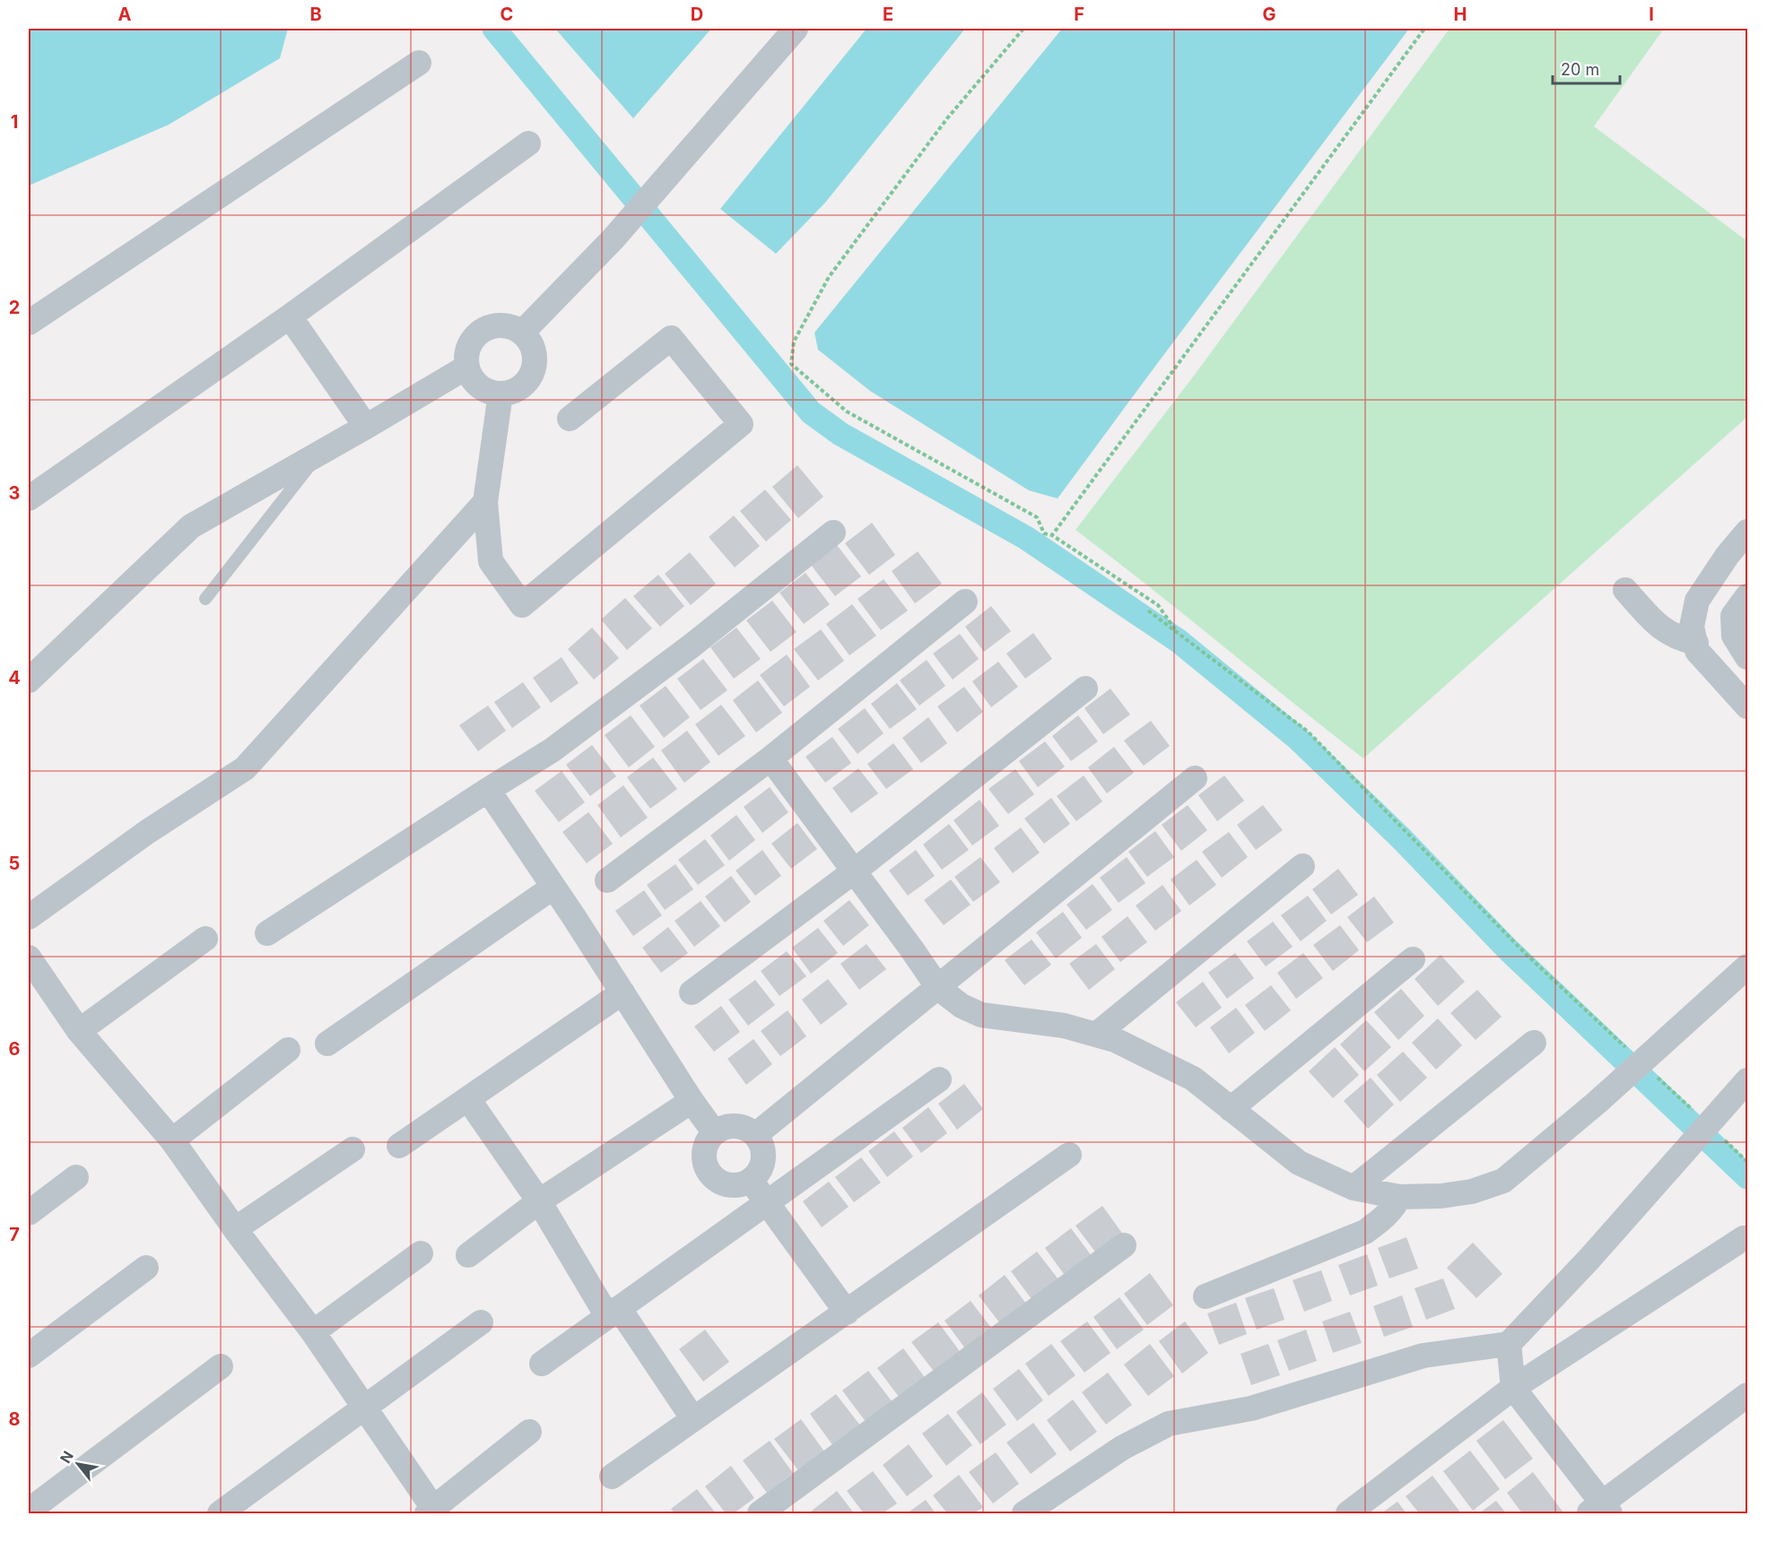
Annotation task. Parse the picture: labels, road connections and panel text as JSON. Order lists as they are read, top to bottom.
{
  "scale_bar": "20 m",
  "north": "top left",
  "grid": {
    "columns": [
      "A",
      "B",
      "C",
      "D",
      "E",
      "F",
      "G",
      "H",
      "I"
    ],
    "rows": [
      "1",
      "2",
      "3",
      "4",
      "5",
      "6",
      "7",
      "8"
    ]
  }
}
